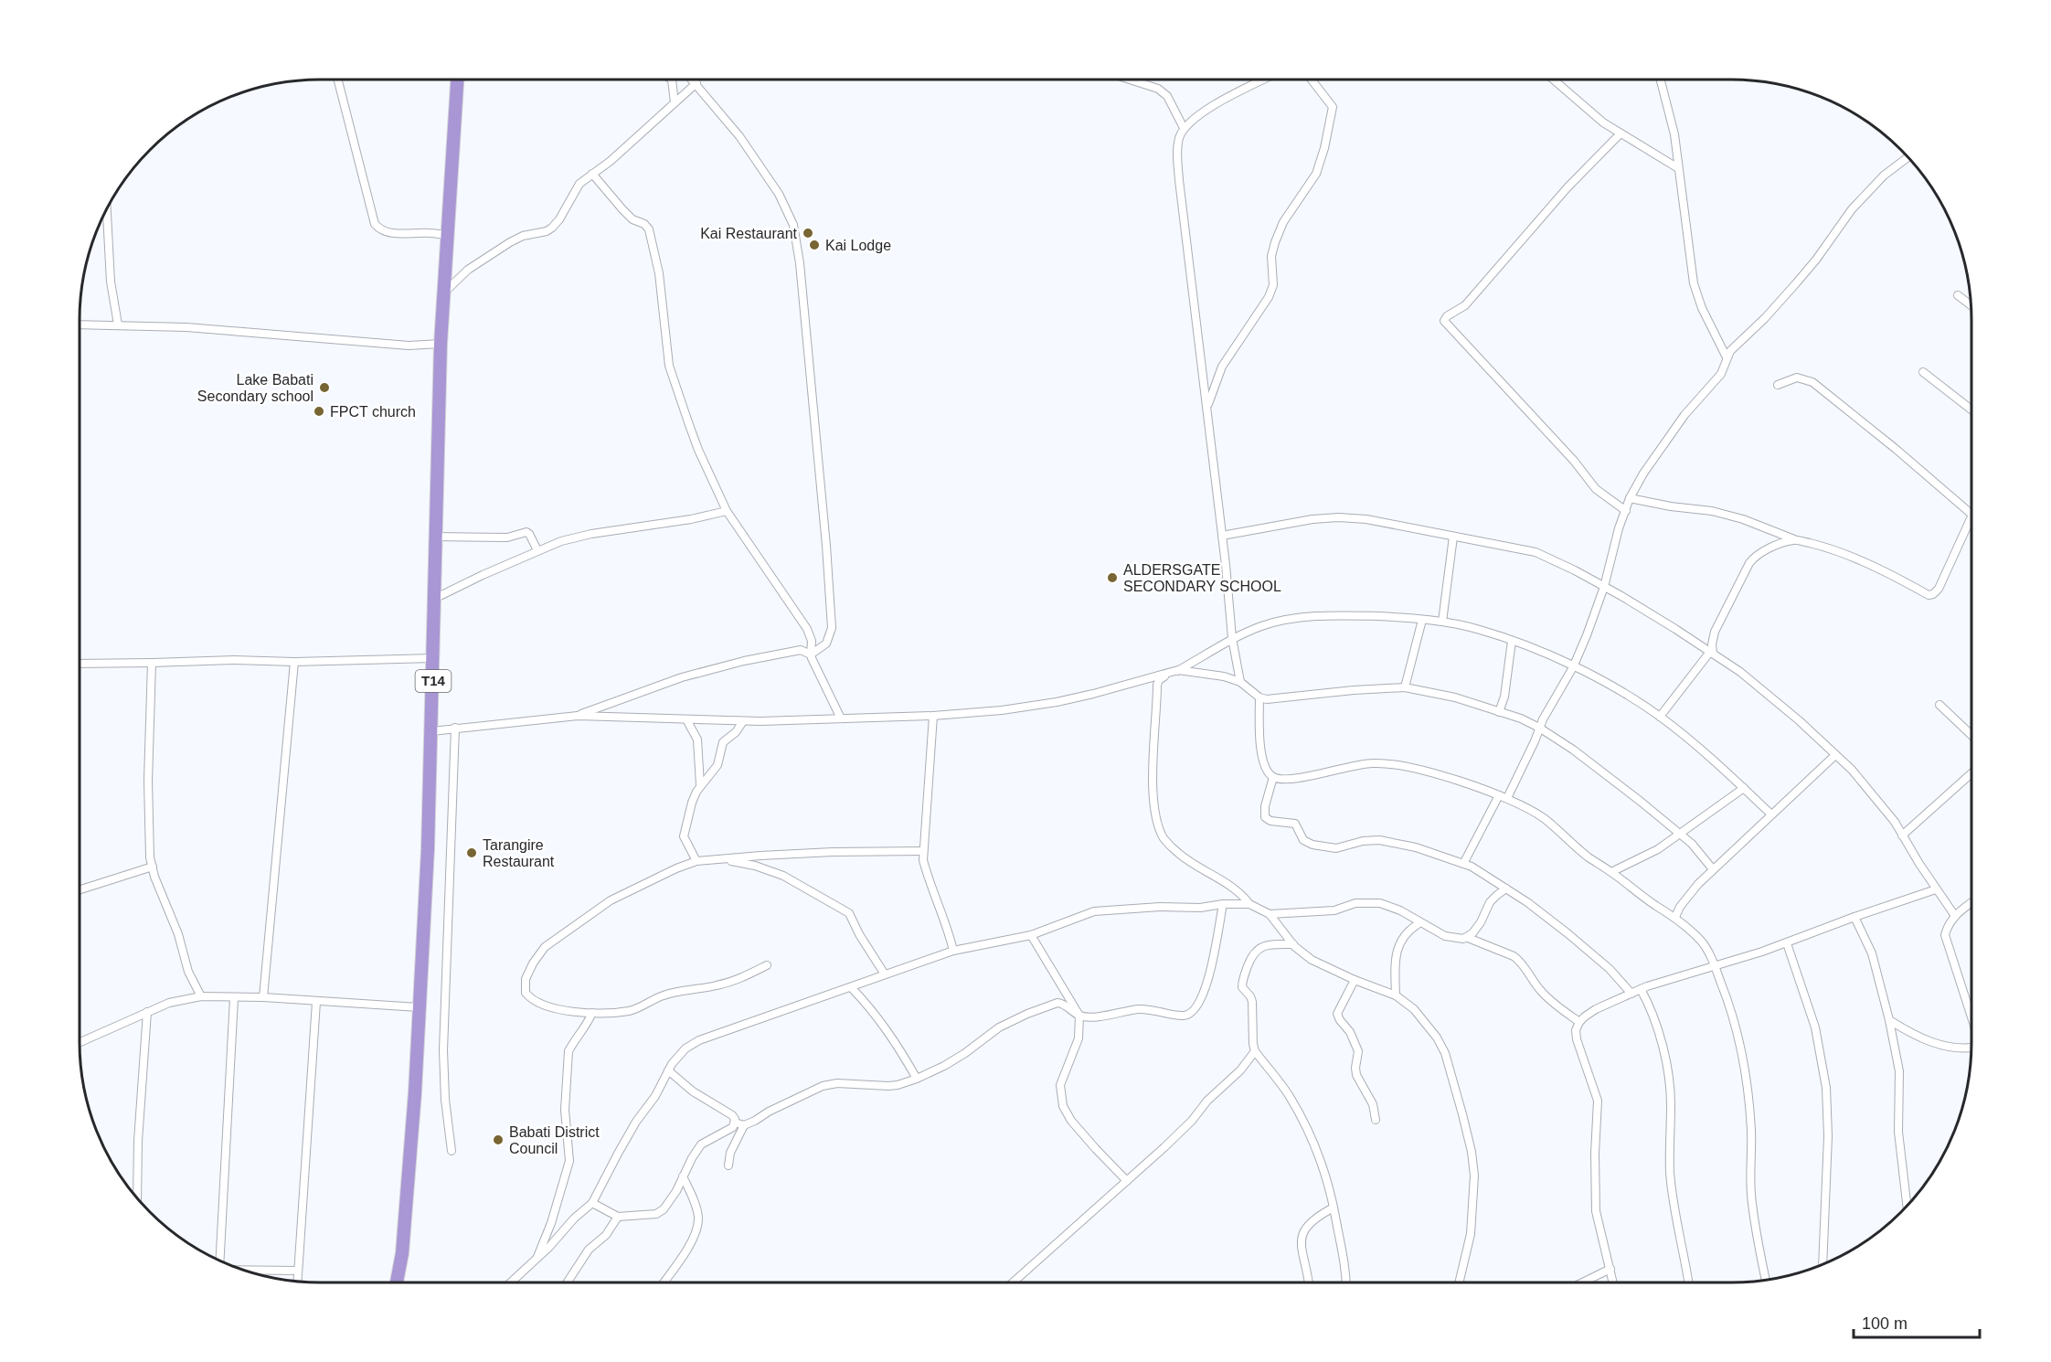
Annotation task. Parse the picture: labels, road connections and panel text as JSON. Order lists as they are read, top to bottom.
{
  "streets": {
    "highway": ["T14"]
  },
  "places": [
    "Kai Restaurant",
    "Kai Lodge",
    "Lake Babati Secondary school",
    "FPCT church",
    "ALDERSGATE SECONDARY SCHOOL",
    "Tarangire Restaurant",
    "Babati District Council"
  ],
  "scale_bar": "100 m"
}
